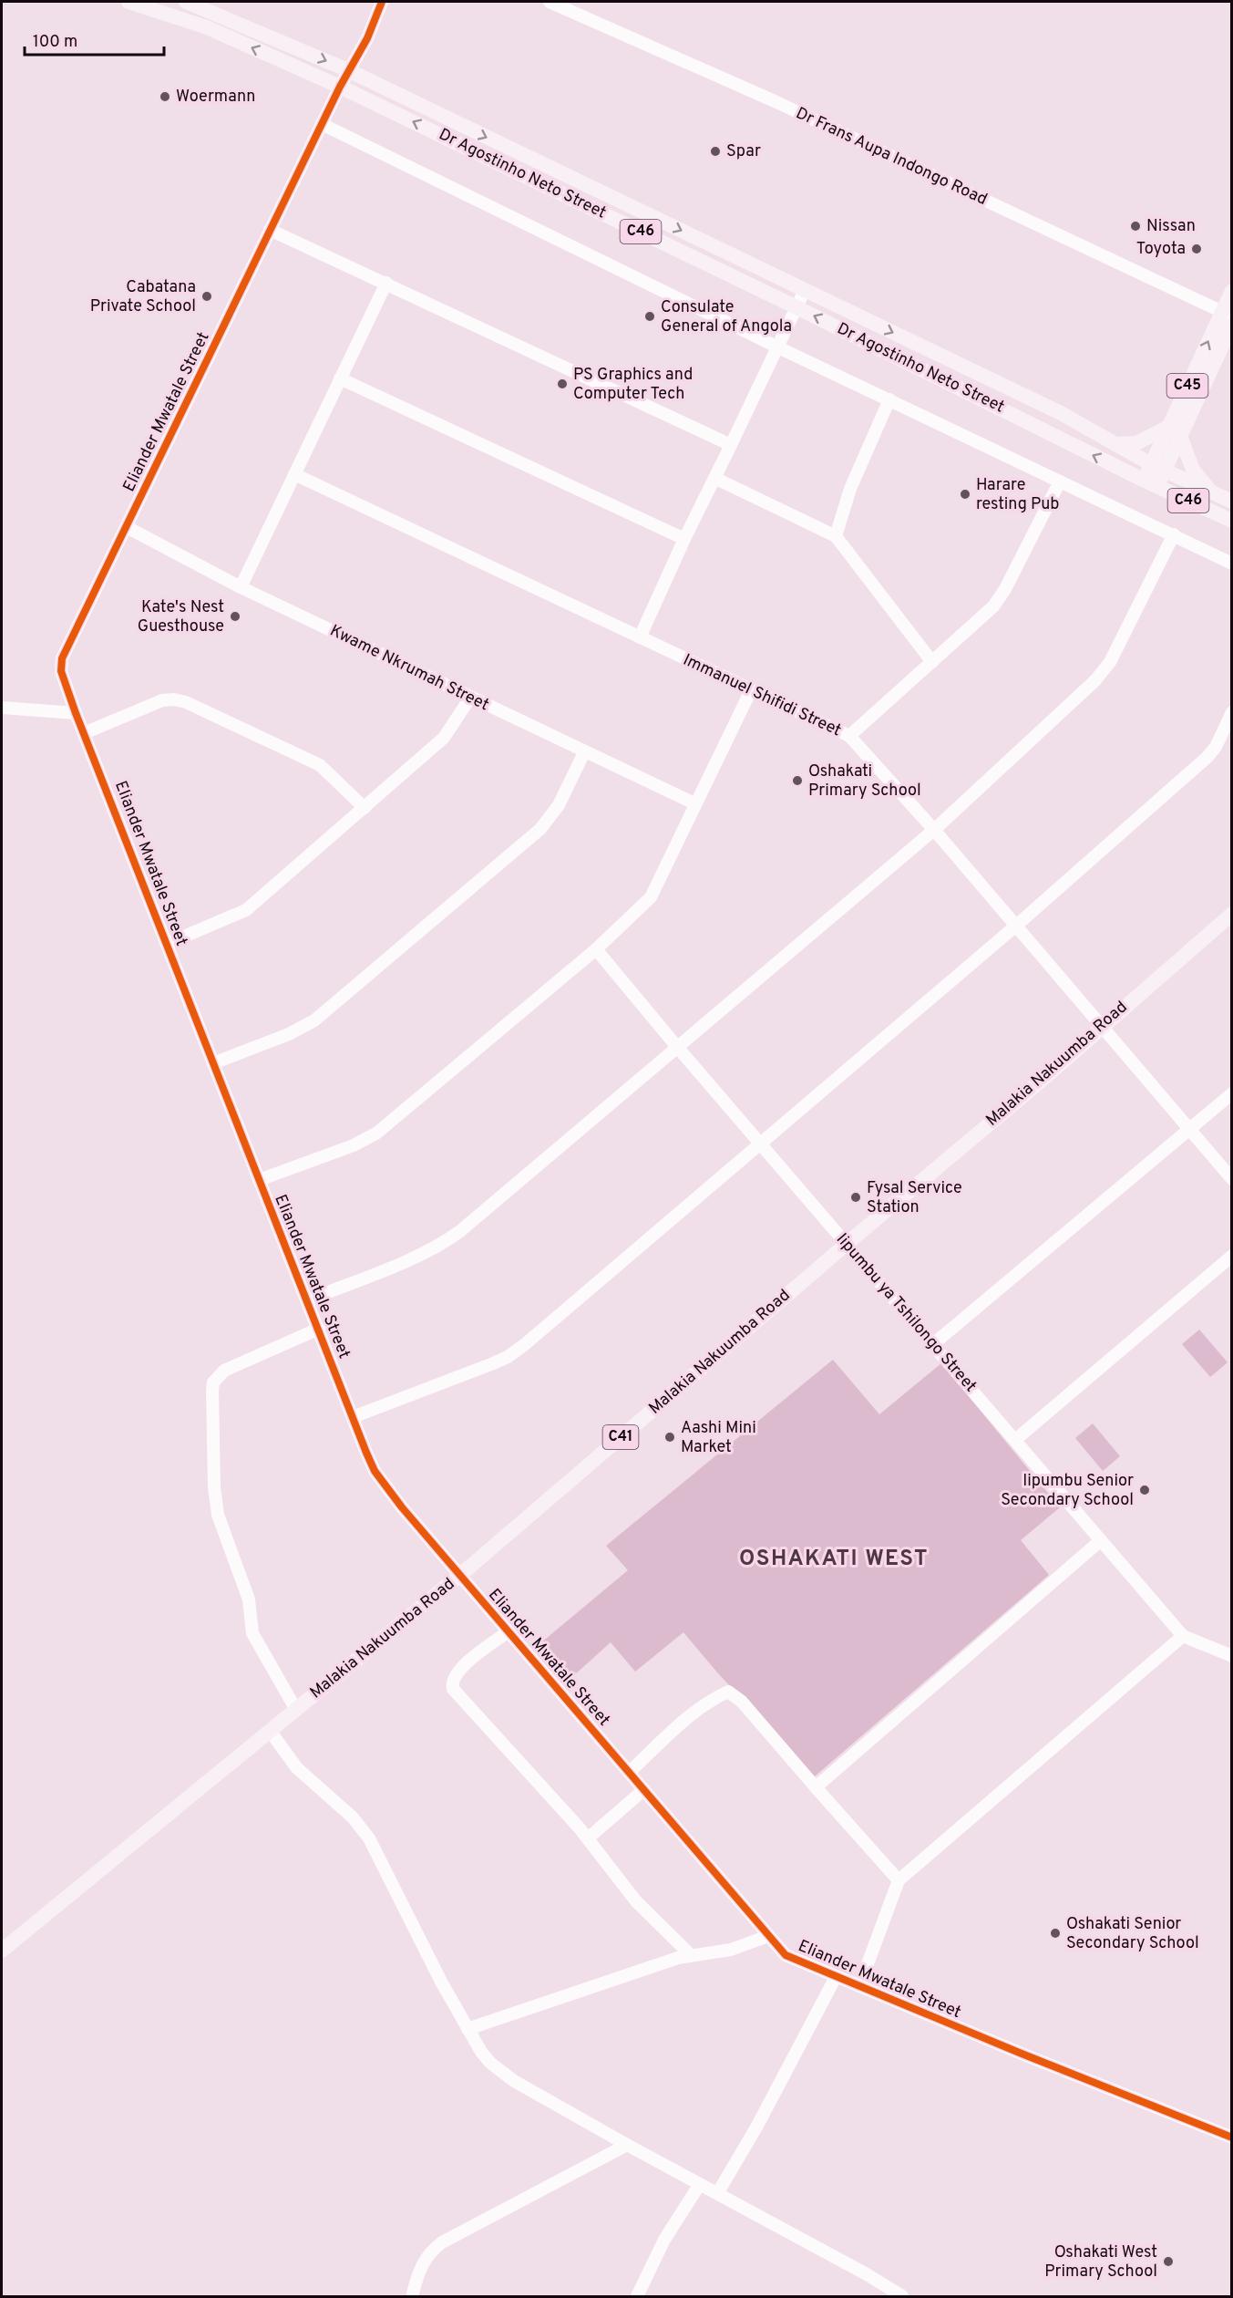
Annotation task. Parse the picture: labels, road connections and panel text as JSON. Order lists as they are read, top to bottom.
{
  "streets": {
    "main road": [
      "Dr Agostinho Neto Street",
      "C46",
      "C45",
      "Malakia Nakuumba Road",
      "C41"
    ],
    "street": [
      "Dr Frans Aupa Indongo Road",
      "Eliander Mwatale Street",
      "Kwame Nkrumah Street",
      "Immanuel Shifidi Street",
      "Iipumbu ya Tshilongo Street"
    ]
  },
  "crossings": [
    ["Dr Frans Aupa Indongo Road", "C45"],
    ["Dr Agostinho Neto Street", "C46"],
    ["Dr Agostinho Neto Street", "C45"],
    ["Dr Agostinho Neto Street", "Eliander Mwatale Street"],
    ["C46", "C45"],
    ["Eliander Mwatale Street", "Kwame Nkrumah Street"],
    ["Eliander Mwatale Street", "Malakia Nakuumba Road"],
    ["Immanuel Shifidi Street", "Malakia Nakuumba Road"],
    ["Malakia Nakuumba Road", "Iipumbu ya Tshilongo Street"]
  ],
  "districts": ["OSHAKATI WEST"],
  "places": [
    "Woermann",
    "Spar",
    "Nissan",
    "Toyota",
    "Cabatana Private School",
    "Consulate General of Angola",
    "PS Graphics and Computer Tech",
    "Harare resting Pub",
    "Kate's Nest Guesthouse",
    "Oshakati Primary School",
    "Fysal Service Station",
    "Aashi Mini Market",
    "Iipumbu Senior Secondary School",
    "Oshakati Senior Secondary School",
    "Oshakati West Primary School"
  ],
  "scale_bar": "100 m"
}
